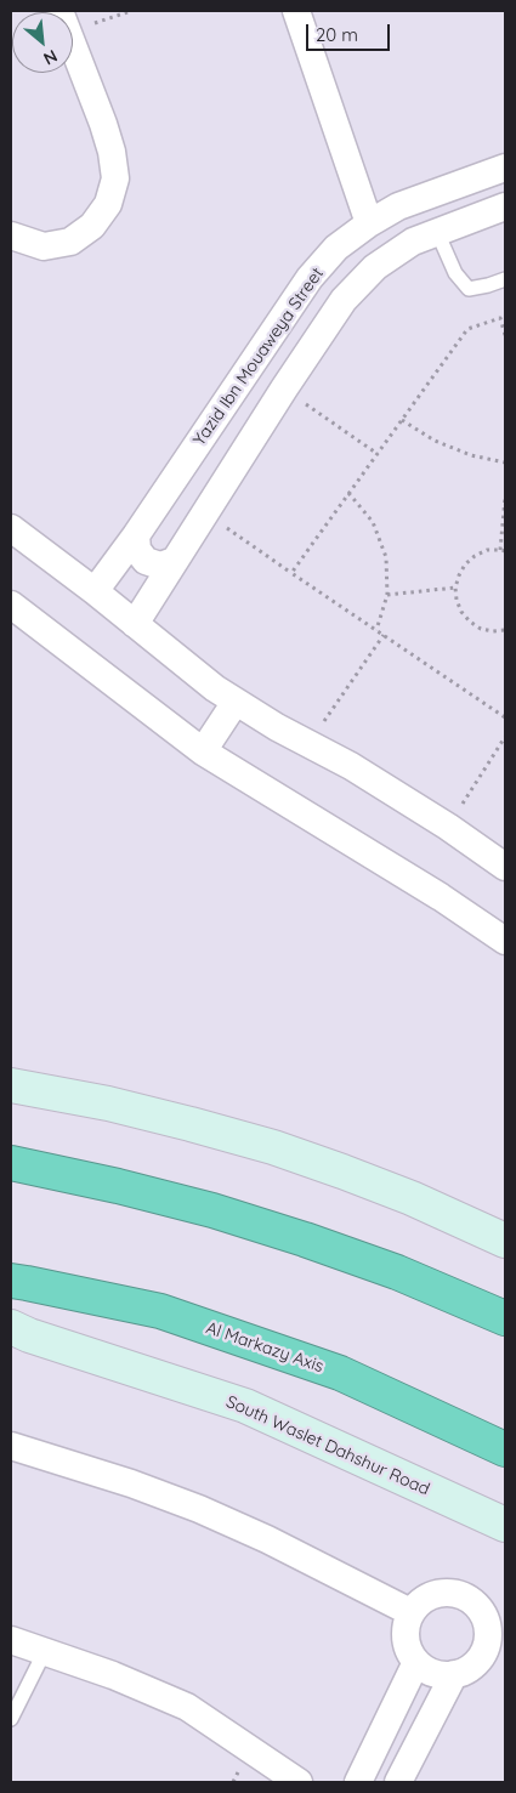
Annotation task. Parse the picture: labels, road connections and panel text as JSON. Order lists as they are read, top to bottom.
{
  "streets": {
    "highway": ["Al Markazy Axis"],
    "main road": ["South Waslet Dahshur Road"],
    "street": ["Yazid Ibn Mouaweya Street"]
  },
  "scale_bar": "20 m",
  "north": "bottom right"
}
